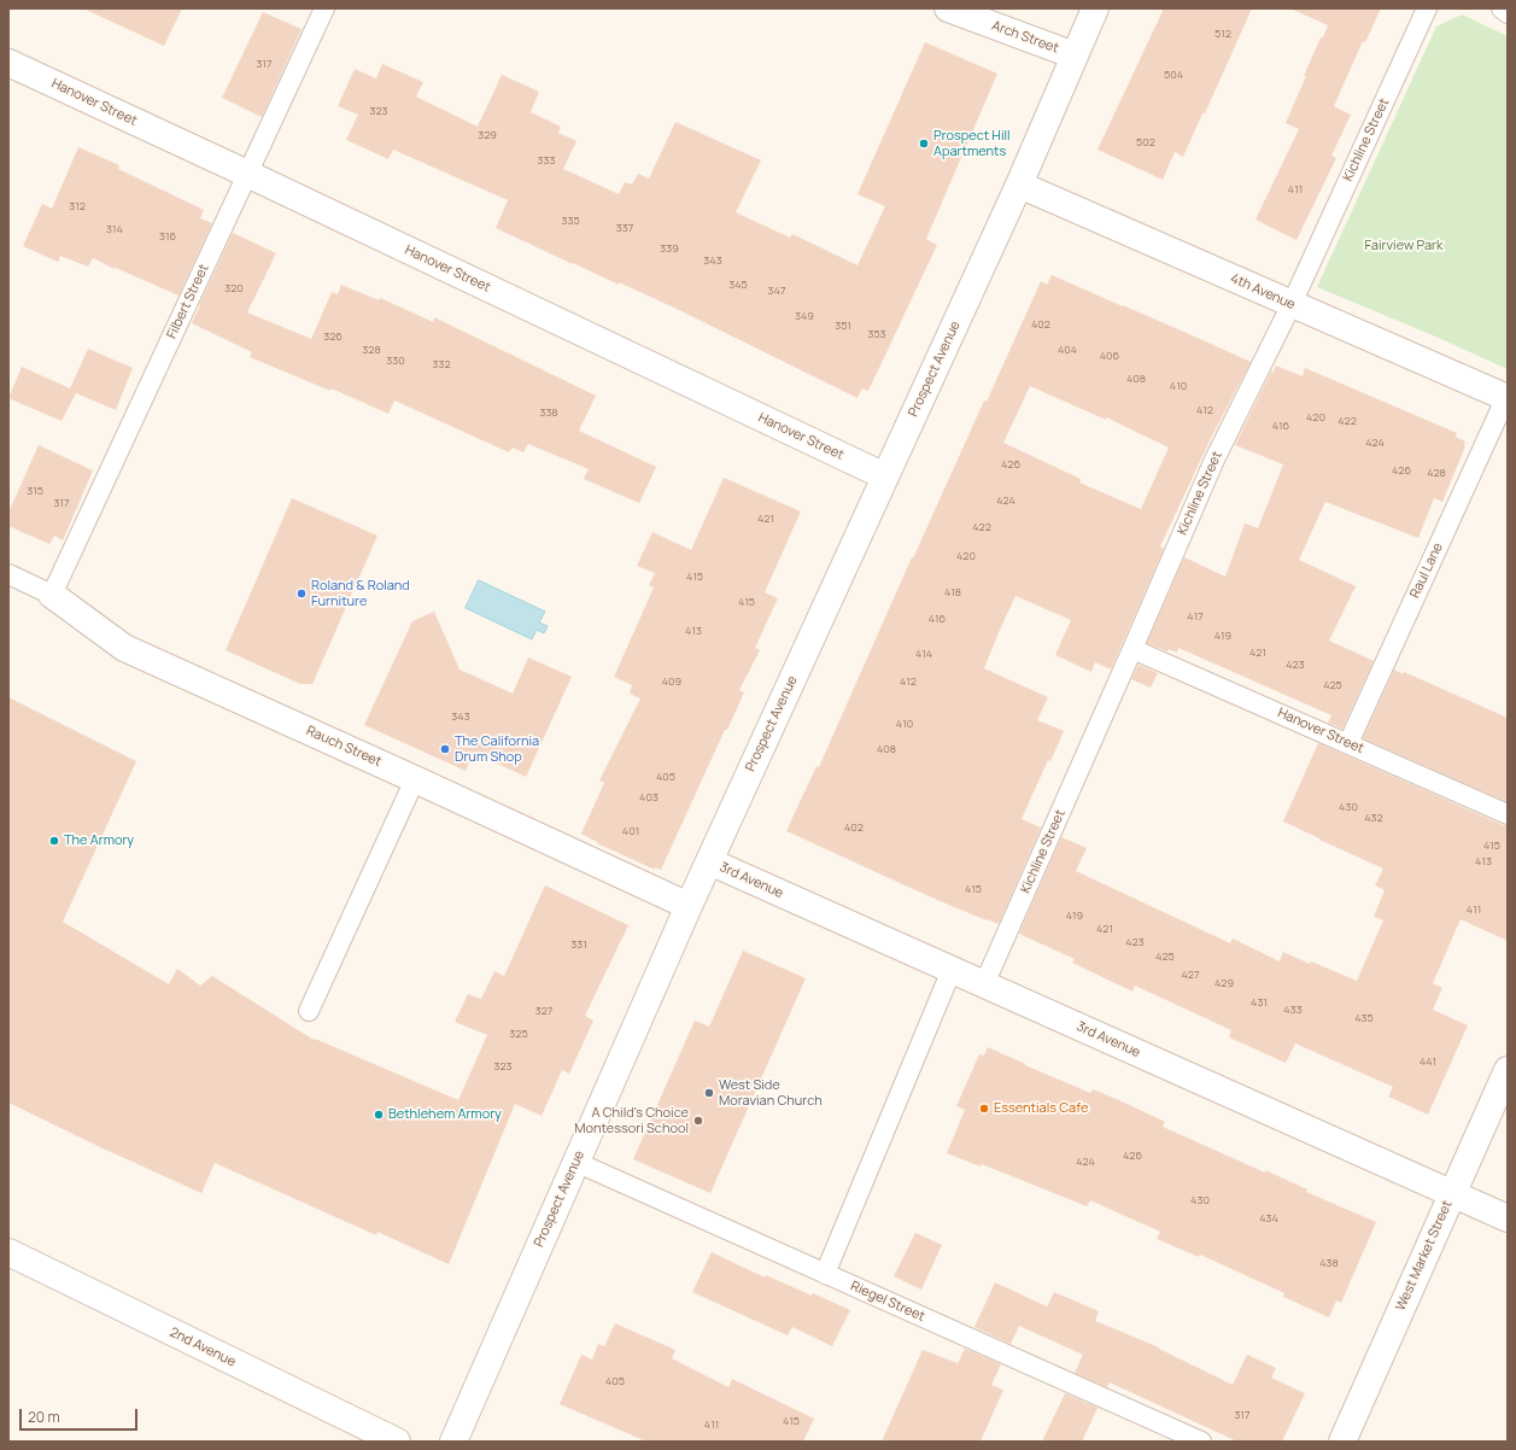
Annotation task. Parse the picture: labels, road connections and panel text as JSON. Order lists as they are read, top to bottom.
{
  "streets": {
    "street": [
      "Arch Street",
      "Hanover Street",
      "4th Avenue",
      "Prospect Avenue",
      "Rauch Street",
      "3rd Avenue",
      "West Market Street",
      "2nd Avenue"
    ],
    "lane": [
      "Kichline Street",
      "Filbert Street",
      "Raul Lane",
      "Riegel Street"
    ]
  },
  "crossings": [
    ["Arch Street", "Prospect Avenue"],
    ["Hanover Street", "Kichline Street"],
    ["Hanover Street", "Filbert Street"],
    ["Hanover Street", "Prospect Avenue"],
    ["Hanover Street", "Raul Lane"],
    ["Kichline Street", "4th Avenue"],
    ["Kichline Street", "3rd Avenue"],
    ["4th Avenue", "Prospect Avenue"],
    ["4th Avenue", "Raul Lane"],
    ["Filbert Street", "Rauch Street"],
    ["Prospect Avenue", "Rauch Street"],
    ["Prospect Avenue", "3rd Avenue"],
    ["Prospect Avenue", "Riegel Street"],
    ["3rd Avenue", "West Market Street"]
  ],
  "parks": ["Fairview Park"],
  "places": [
    "Prospect Hill Apartments",
    "Roland & Roland Furniture",
    "The California Drum Shop",
    "The Armory",
    "West Side Moravian Church",
    "Essentials Cafe",
    "Bethlehem Armory",
    "A Child's Choice Montessori School"
  ],
  "house_numbers": [
    "512",
    "317",
    "504",
    "323",
    "329",
    "502",
    "333",
    "411",
    "312",
    "335",
    "337",
    "314",
    "316",
    "339",
    "343",
    "345",
    "320",
    "347",
    "349",
    "402",
    "351",
    "353",
    "326",
    "328",
    "404",
    "406",
    "330",
    "332",
    "408",
    "410",
    "412",
    "338",
    "420",
    "422",
    "416",
    "424",
    "426",
    "426",
    "428",
    "315",
    "424",
    "317",
    "421",
    "422",
    "420",
    "415",
    "418",
    "415",
    "417",
    "416",
    "413",
    "419",
    "421",
    "414",
    "423",
    "409",
    "412",
    "425",
    "343",
    "410",
    "408",
    "405",
    "403",
    "430",
    "432",
    "402",
    "401",
    "415",
    "413",
    "415",
    "411",
    "419",
    "421",
    "423",
    "331",
    "425",
    "427",
    "429",
    "431",
    "433",
    "327",
    "435",
    "325",
    "441",
    "323",
    "426",
    "424",
    "430",
    "434",
    "438",
    "405",
    "317",
    "415",
    "411"
  ],
  "scale_bar": "20 m"
}
